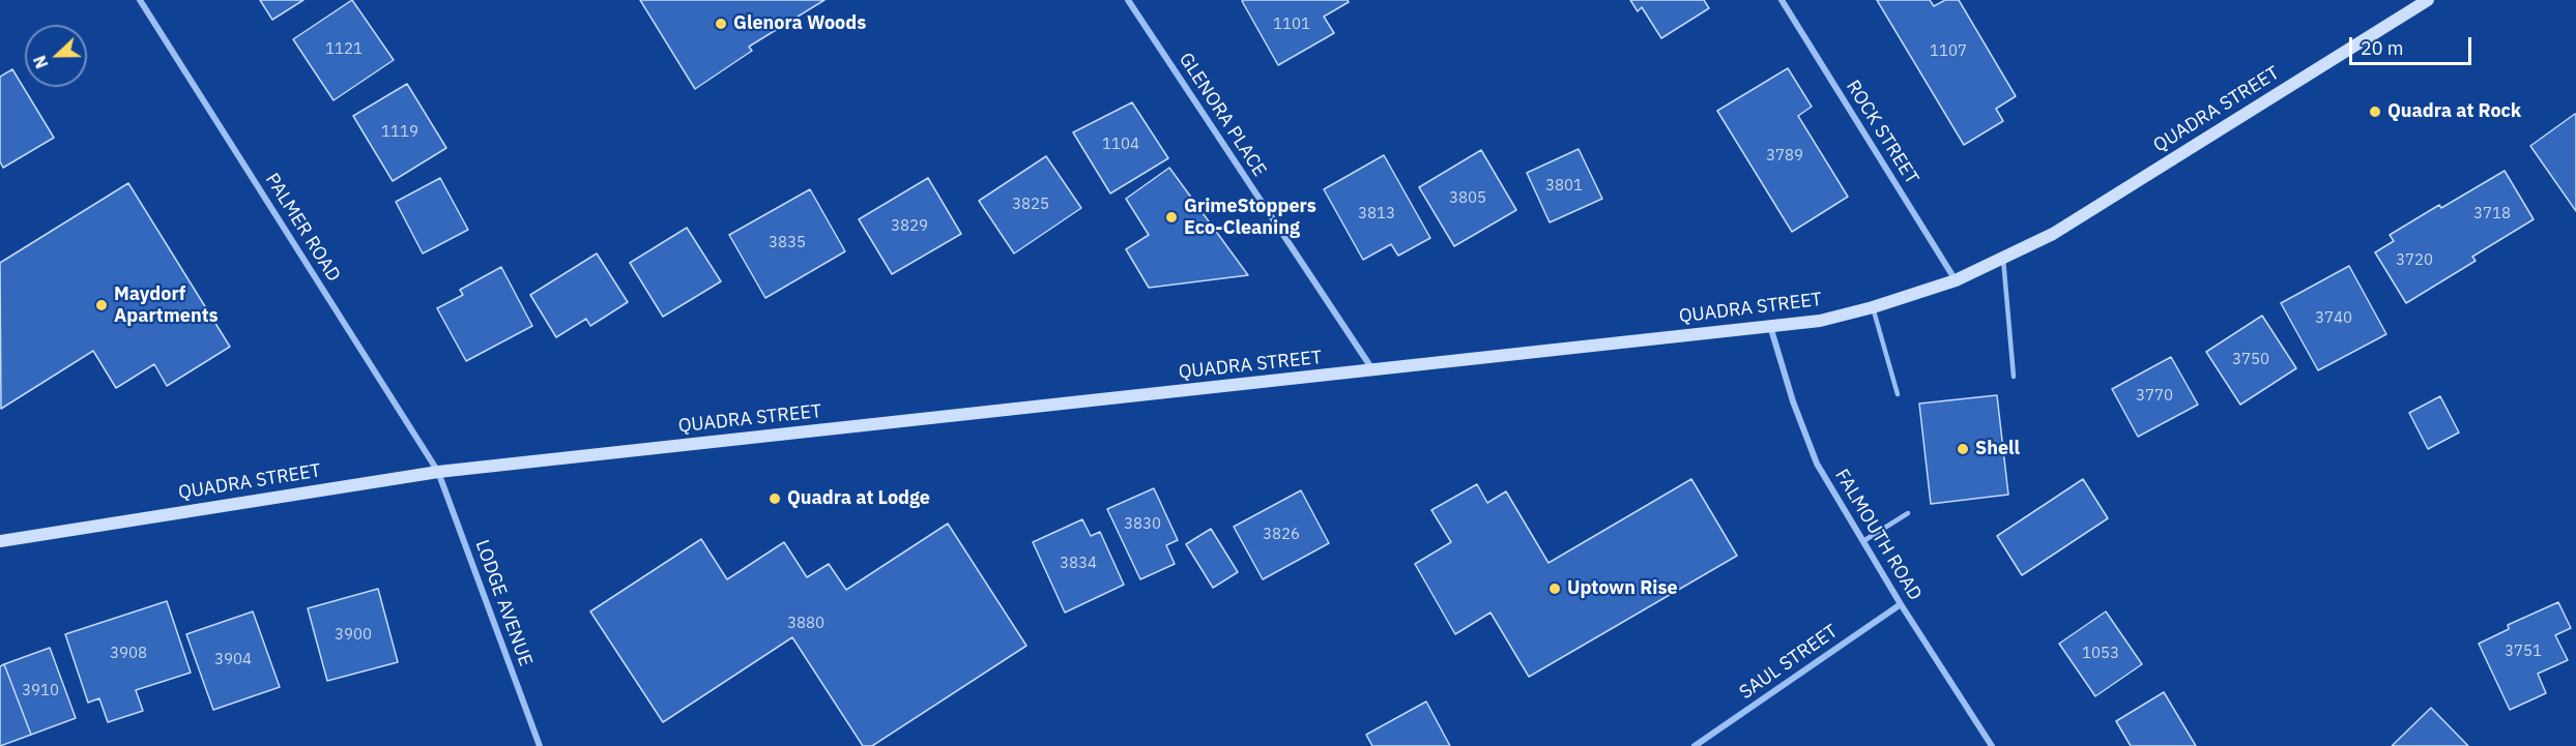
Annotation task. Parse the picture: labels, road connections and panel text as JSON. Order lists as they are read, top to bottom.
{
  "streets": {
    "main road": ["QUADRA STREET"],
    "street": [
      "GLENORA PLACE",
      "ROCK STREET",
      "PALMER ROAD",
      "FALMOUTH ROAD",
      "LODGE AVENUE",
      "SAUL STREET"
    ]
  },
  "crossings": [
    ["QUADRA STREET", "GLENORA PLACE"],
    ["QUADRA STREET", "ROCK STREET"],
    ["QUADRA STREET", "PALMER ROAD"],
    ["QUADRA STREET", "FALMOUTH ROAD"],
    ["QUADRA STREET", "LODGE AVENUE"],
    ["PALMER ROAD", "LODGE AVENUE"],
    ["FALMOUTH ROAD", "SAUL STREET"]
  ],
  "places": [
    "Glenora Woods",
    "Quadra at Rock",
    "GrimeStoppers Eco-Cleaning",
    "Maydorf Apartments",
    "Shell",
    "Quadra at Lodge",
    "Uptown Rise"
  ],
  "house_numbers": [
    "1101",
    "1121",
    "1107",
    "1119",
    "1104",
    "3789",
    "3801",
    "3805",
    "3825",
    "3813",
    "3718",
    "3829",
    "3835",
    "3720",
    "3740",
    "3750",
    "3770",
    "3830",
    "3826",
    "3834",
    "3880",
    "3900",
    "3751",
    "3908",
    "1053",
    "3904",
    "3910"
  ],
  "scale_bar": "20 m",
  "north": "left"
}
